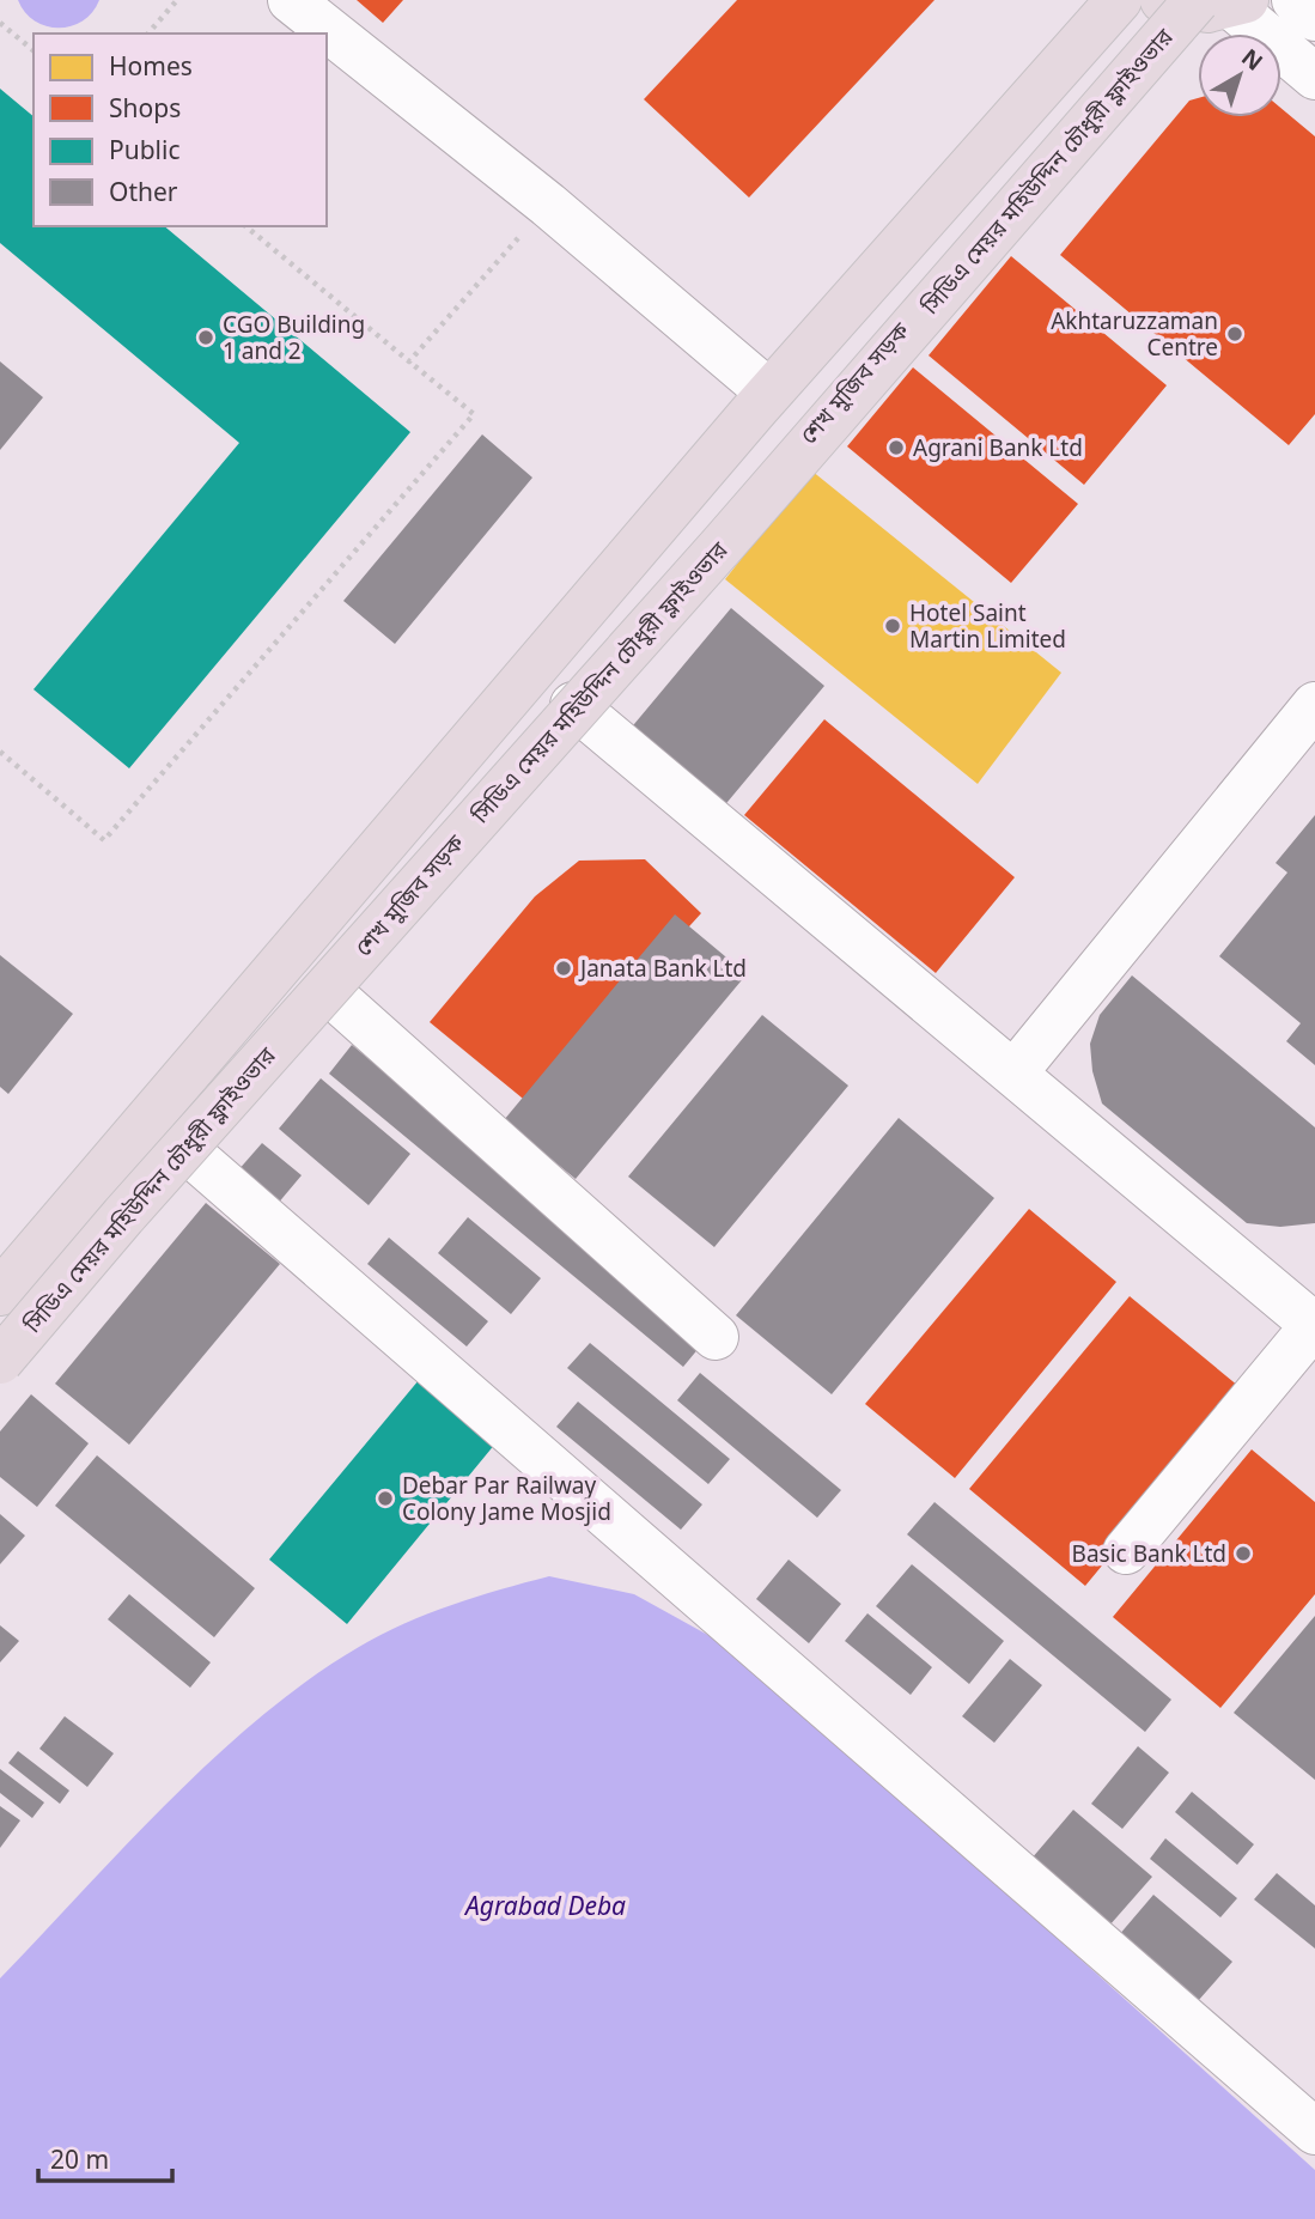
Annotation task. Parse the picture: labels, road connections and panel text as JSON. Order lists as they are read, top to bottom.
{
  "streets": {
    "highway": ["সিডিএ মেয়র মহিউদ্দিন চৌধুরী ফ্লাইওভার", "শেখ মুজিব সড়ক"]
  },
  "crossings": [
    ["সিডিএ মেয়র মহিউদ্দিন চৌধুরী ফ্লাইওভার", "শেখ মুজিব সড়ক"]
  ],
  "water": ["Agrabad Deba"],
  "places": [
    "Akhtaruzzaman Centre",
    "CGO Building 1 and 2",
    "Agrani Bank Ltd",
    "Hotel Saint Martin Limited",
    "Janata Bank Ltd",
    "Debar Par Railway Colony Jame Mosjid",
    "Basic Bank Ltd"
  ],
  "legend": [
    "Homes",
    "Shops",
    "Public",
    "Other"
  ],
  "scale_bar": "20 m",
  "north": "top right"
}
